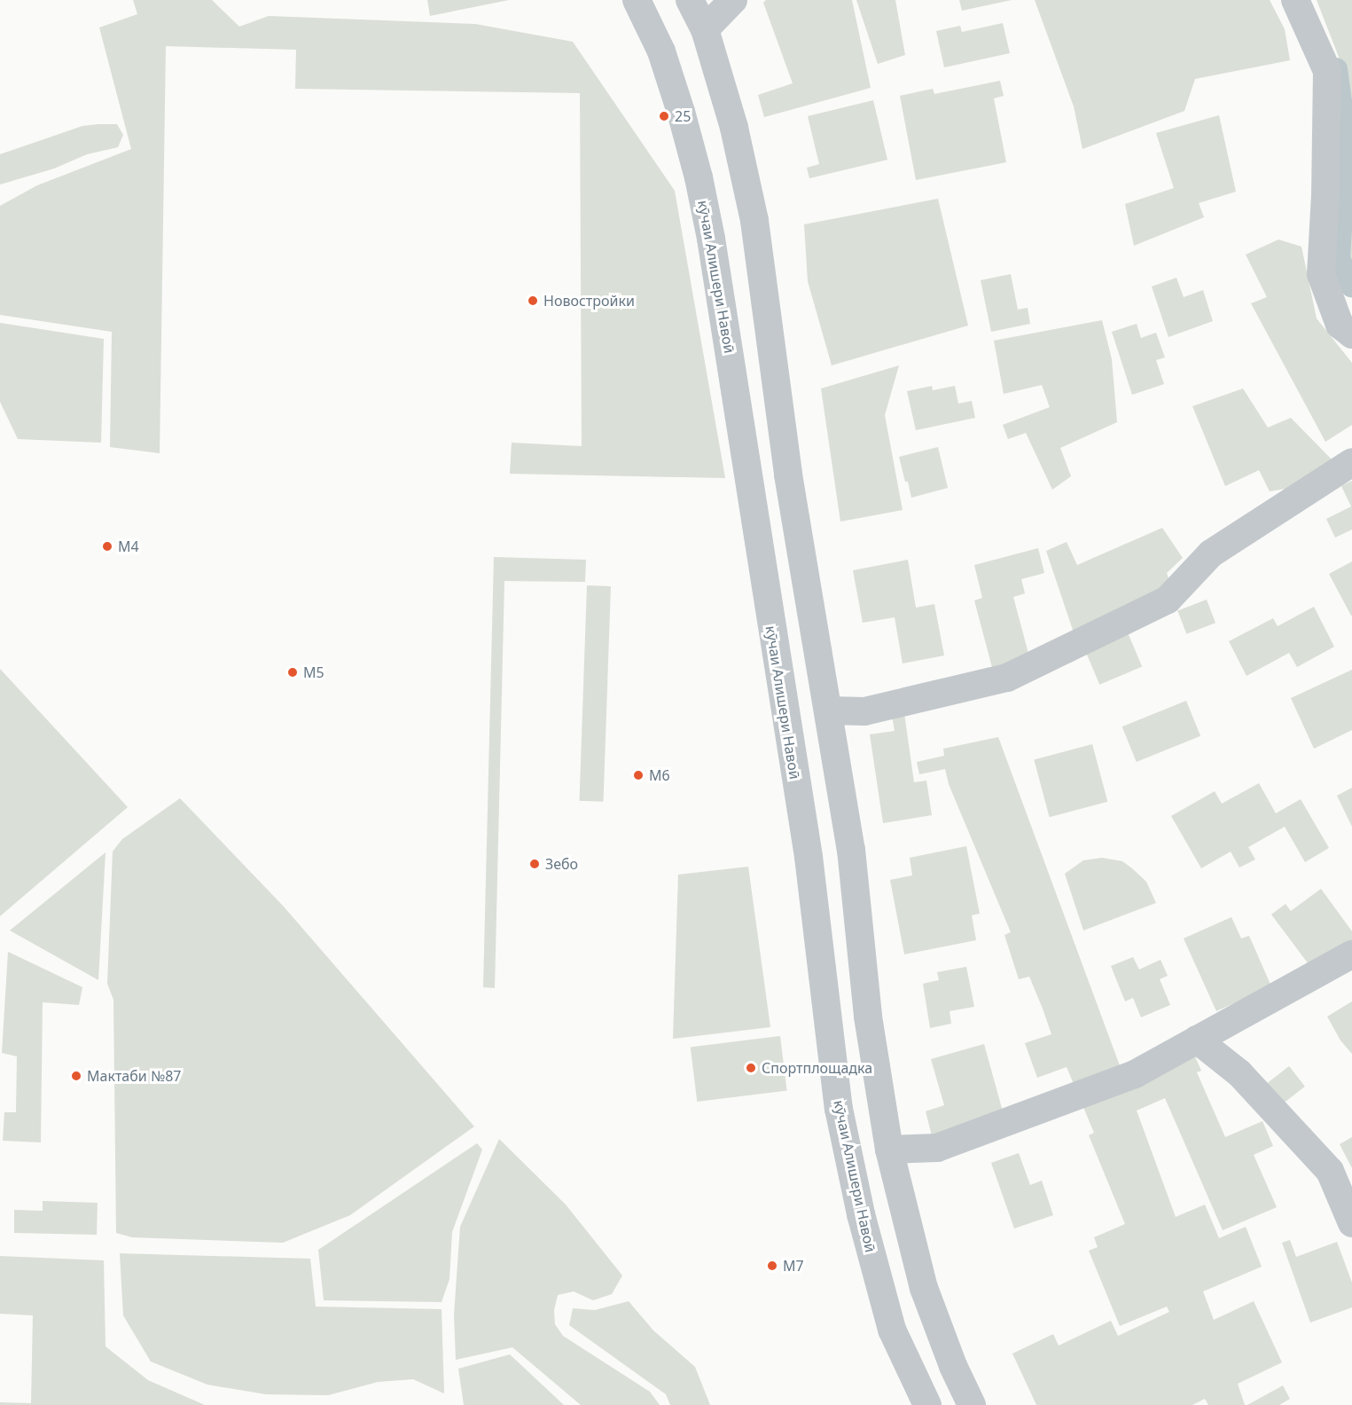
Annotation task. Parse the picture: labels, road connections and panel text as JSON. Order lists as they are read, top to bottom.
{
  "streets": {
    "street": ["кӯчаи Алишери Навоӣ"]
  },
  "places": [
    "25",
    "Новостройки",
    "М4",
    "М5",
    "М6",
    "Зебо",
    "Спортплощадка",
    "Мактаби №87",
    "М7"
  ]
}
